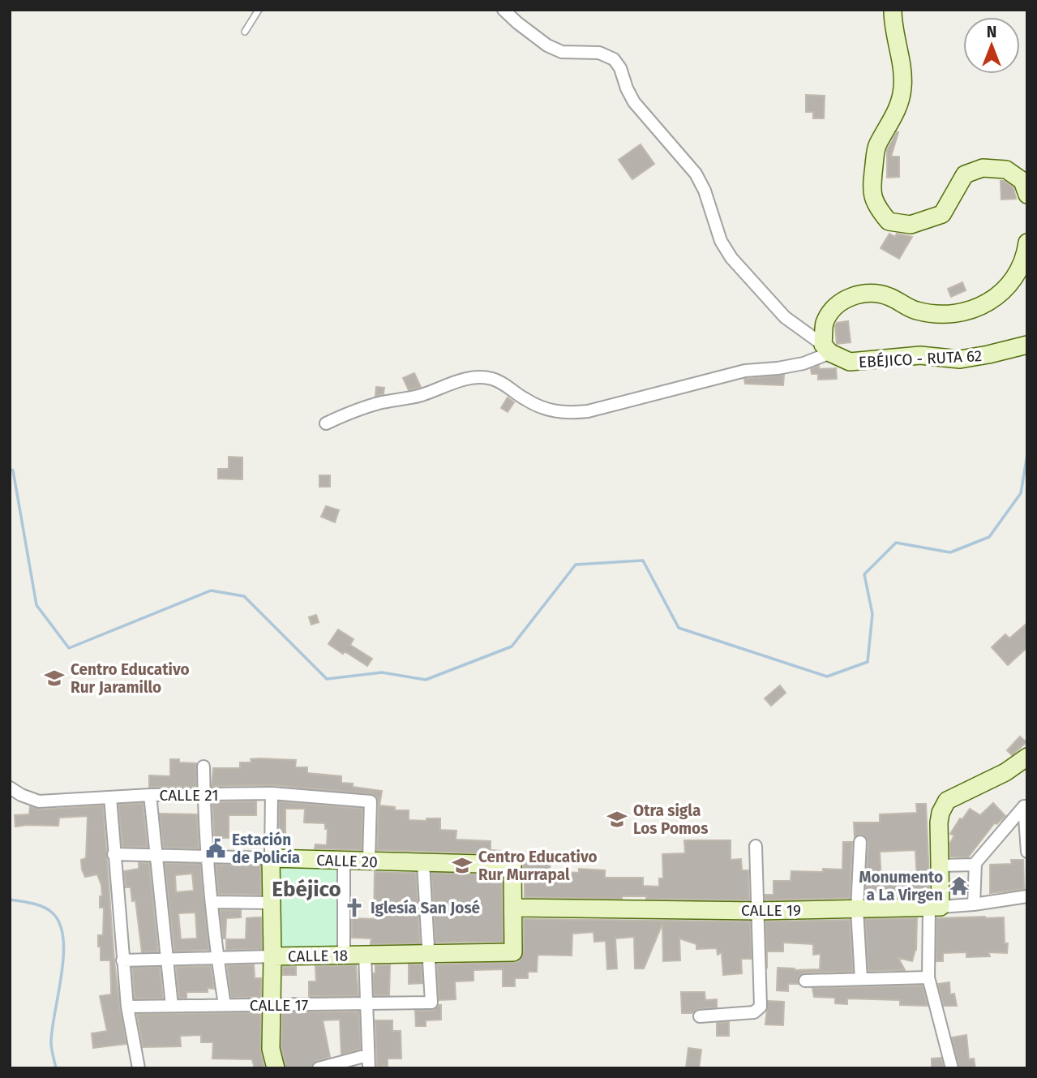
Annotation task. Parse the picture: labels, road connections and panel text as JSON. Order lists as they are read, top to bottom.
{
  "streets": {
    "street": [
      "EBÉJICO - RUTA 62",
      "CALLE 21",
      "CALLE 20",
      "CALLE 19",
      "CALLE 18",
      "CALLE 17"
    ]
  },
  "crossings": [
    ["CALLE 21", "CALLE 20"],
    ["CALLE 20", "CALLE 19"],
    ["CALLE 20", "CALLE 18"],
    ["CALLE 19", "CALLE 18"],
    ["CALLE 18", "CALLE 17"]
  ],
  "districts": ["Ebéjico"],
  "places": {
    "school or university": ["Centro Educativo Rur Jaramillo", "Otra sigla Los Pomos", "Centro Educativo Rur Murrapal"],
    "public building": ["Estación de Policía"],
    "temple": ["Monumento a La Virgen"],
    "church": ["Iglesía San José"]
  },
  "north": "top"
}
